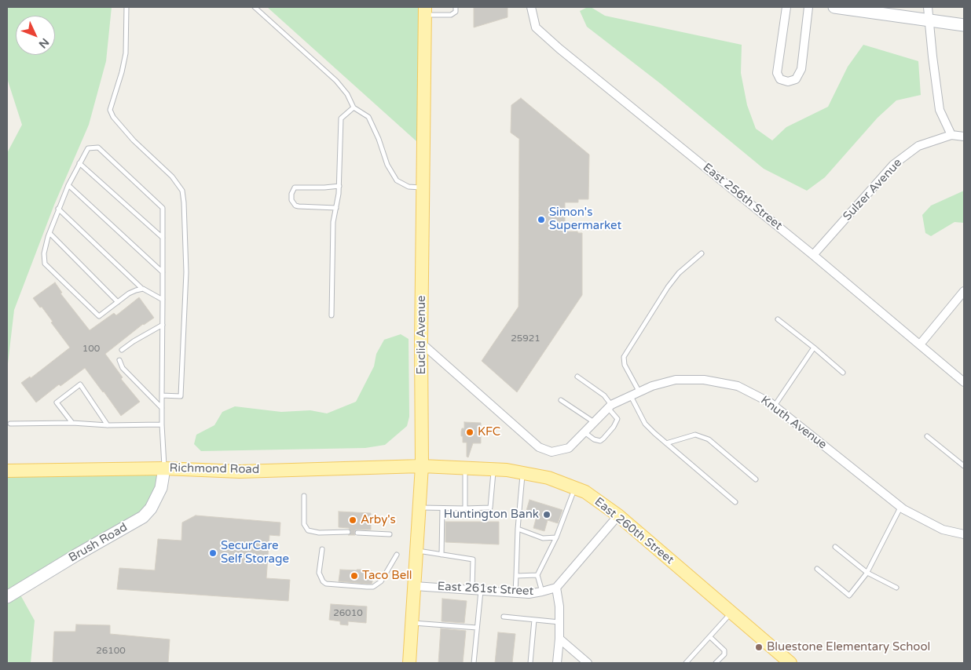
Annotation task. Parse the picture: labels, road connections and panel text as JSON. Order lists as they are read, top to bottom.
{
  "streets": {
    "main road": ["Euclid Avenue", "Richmond Road", "East 260th Street"],
    "street": [
      "Sulzer Avenue",
      "East 256th Street",
      "Knuth Avenue",
      "Brush Road",
      "East 261st Street"
    ]
  },
  "crossings": [
    ["Sulzer Avenue", "East 256th Street"],
    ["Euclid Avenue", "Knuth Avenue"],
    ["Euclid Avenue", "Richmond Road"],
    ["Euclid Avenue", "East 260th Street"],
    ["Euclid Avenue", "East 261st Street"],
    ["Richmond Road", "East 260th Street"],
    ["Richmond Road", "Brush Road"]
  ],
  "places": [
    "Simon's Supermarket",
    "KFC",
    "Huntington Bank",
    "Arby's",
    "SecurCare Self Storage",
    "Taco Bell",
    "Bluestone Elementary School"
  ],
  "house_numbers": [
    "25921",
    "100",
    "26010",
    "26100"
  ],
  "north": "bottom right"
}
